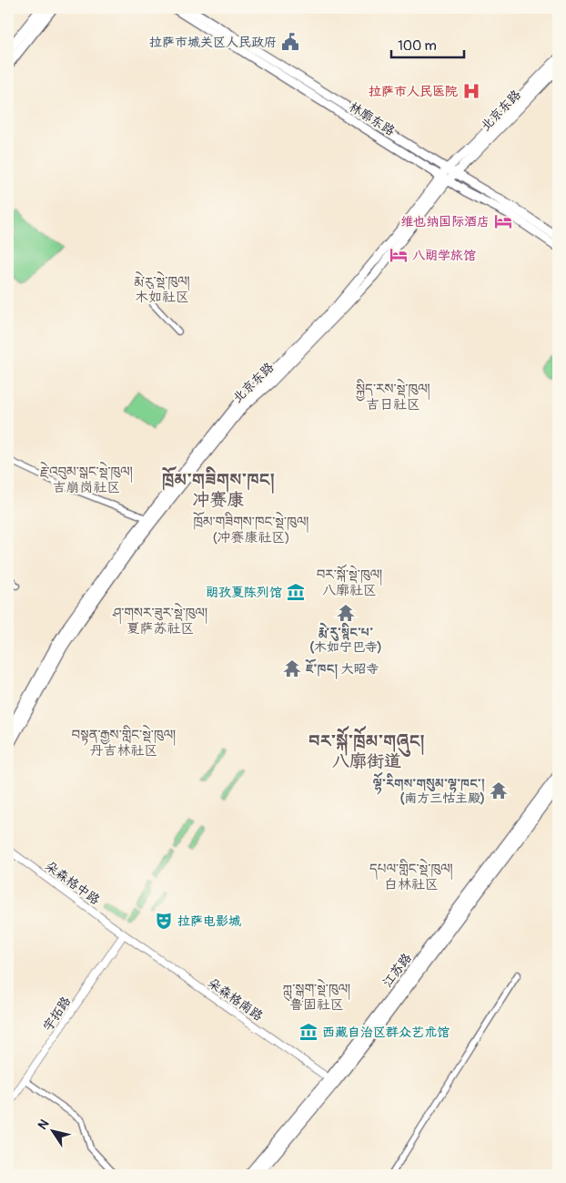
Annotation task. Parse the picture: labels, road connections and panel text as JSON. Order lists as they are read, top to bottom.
{
  "streets": {
    "main road": ["北京东路", "林廓东路", "江苏路"],
    "street": ["朵森格中路", "朵森格南路", "宇拓路"]
  },
  "crossings": [
    ["北京东路", "林廓东路"],
    ["朵森格中路", "朵森格南路"],
    ["朵森格中路", "宇拓路"],
    ["江苏路", "朵森格南路"],
    ["朵森格南路", "宇拓路"]
  ],
  "districts": [
    "རྨེ་རུ་སྡེ་ཁུལ། 木如社区",
    "སྐྱིད་རས་སྡེ་ཁུལ། 吉日社区",
    "རྗེ་འབུམ་སྒང་སྡེ་ཁུལ། 吉崩岗社区",
    "ཁྲོམ་གཟིགས་ཁང། 冲赛康",
    "ཁྲོམ་གཟིགས་ཁང་སྡེ་ཁུལ། (冲赛康社区)",
    "བར་སྐོ་སྡེ་ཁུལ། 八廓社区",
    "ཤ་གསར་ཟུར་སྡེ་ཁུལ། 夏萨苏社区",
    "བསྟན་རྒྱས་གླིང་སྡེ་ཁུལ། 丹吉林社区",
    "བར་སྐོ་ཁྲོམ་གཞུང། 八廓街道",
    "དཔལ་གླིང་སྡེ་ཁུལ། 白林社区",
    "ཀླུ་སྒུག་སྡེ་ཁུལ། 鲁固社区"
  ],
  "places": {
    "public building": ["拉萨市城关区人民政府"],
    "hospital": ["拉萨市人民医院"],
    "hotel": ["维也纳国际酒店", "八朗学旅馆"],
    "museum": ["朗孜夏陈列馆", "西藏自治区群众艺术馆"],
    "temple": ["རྨེ་རུ་སྙིང་པ་ (木如宁巴寺)", "ཇོ་ཁང། 大昭寺", "ལྷོ་རིགས་གསུམ་ལྷ་ཁང་། (南方三怙主殿)"],
    "theatre": ["拉萨电影城"]
  },
  "scale_bar": "100 m",
  "north": "top left"
}
